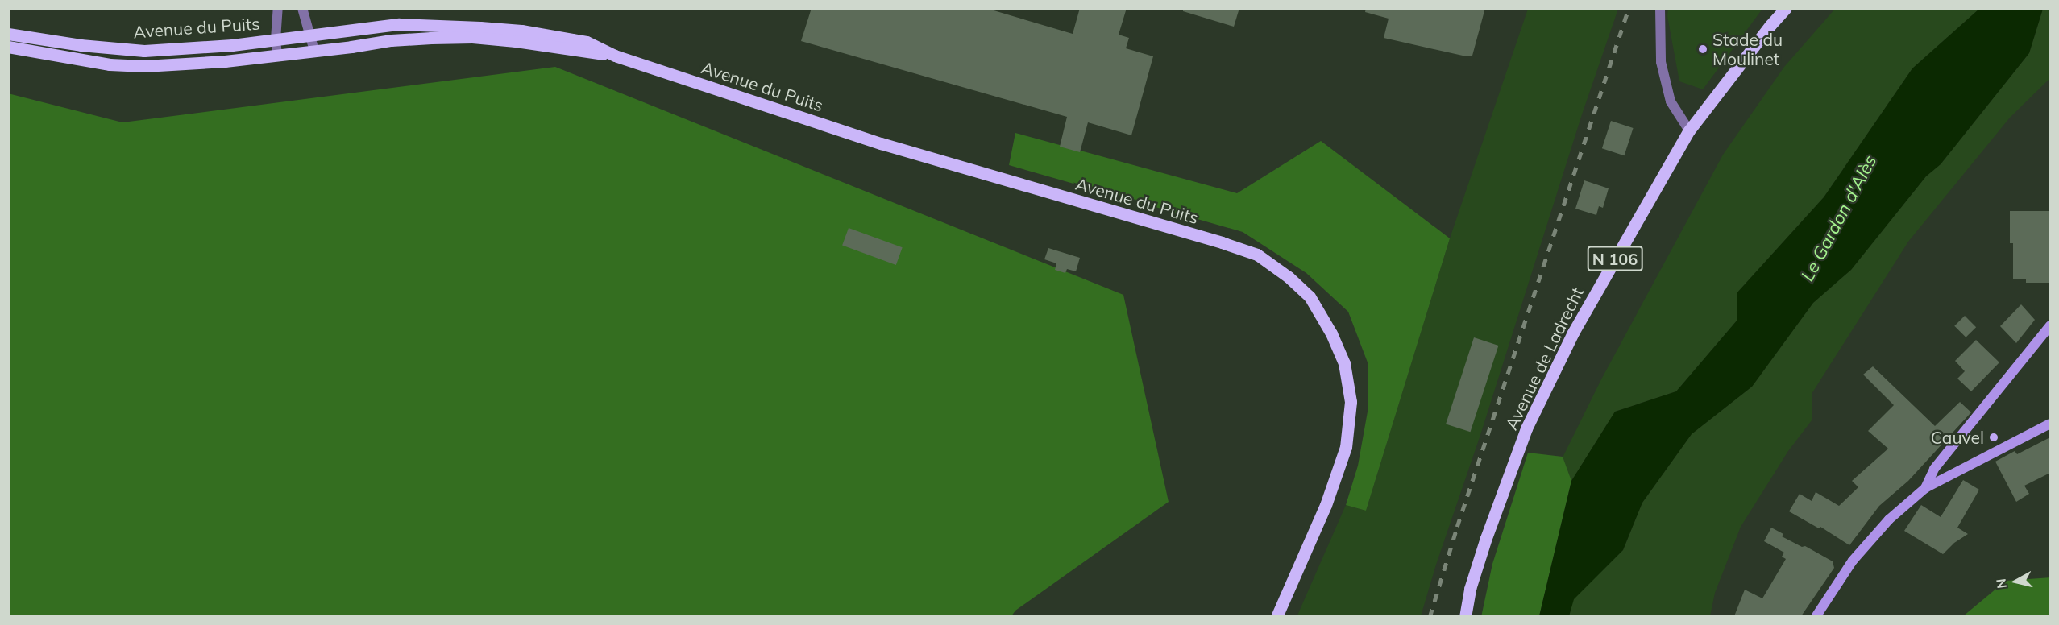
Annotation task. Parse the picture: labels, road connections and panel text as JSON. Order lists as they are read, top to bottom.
{
  "streets": {
    "main road": ["Avenue du Puits", "N 106", "Avenue de Ladrecht"]
  },
  "crossings": [
    ["N 106", "Avenue de Ladrecht"]
  ],
  "water": ["Le Gardon d'Alès"],
  "places": ["Stade du Moulinet", "Cauvel"],
  "north": "left"
}
